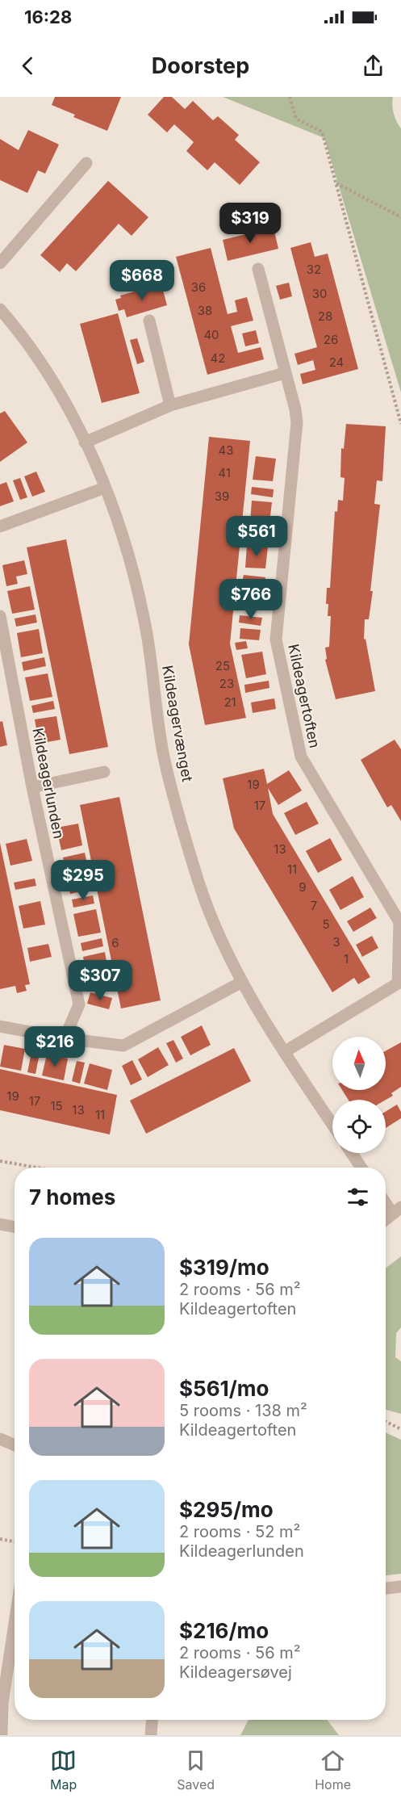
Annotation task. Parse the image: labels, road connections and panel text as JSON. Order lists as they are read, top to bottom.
{
  "streets": {
    "street": ["Kildeagertoften", "Kildeagervænget", "Kildeagerlunden"]
  },
  "crossings": [
    ["Kildeagertoften", "Kildeagervænget"]
  ],
  "house_numbers": [
    "32",
    "36",
    "30",
    "38",
    "28",
    "40",
    "26",
    "42",
    "24",
    "43",
    "41",
    "39",
    "25",
    "23",
    "21",
    "19",
    "17",
    "13",
    "11",
    "9",
    "7",
    "5",
    "3",
    "6",
    "1",
    "19",
    "17",
    "15",
    "13",
    "11"
  ],
  "north": "top",
  "page": {
    "status": "16:28",
    "header": "Doorstep",
    "price": [
      "$319",
      "$668",
      "$561",
      "$766",
      "$295",
      "$307",
      "$216"
    ],
    "heading": "7 homes",
    "list": [
      {
        "name": "$319/mo",
        "note": "2 rooms · 56 m² · Kildeagertoften"
      },
      {
        "name": "$561/mo",
        "note": "5 rooms · 138 m² · Kildeagertoften"
      },
      {
        "name": "$295/mo",
        "note": "2 rooms · 52 m² · Kildeagerlunden"
      },
      {
        "name": "$216/mo",
        "note": "2 rooms · 56 m² · Kildeagersøvej"
      }
    ],
    "tabs": ["Map", "Saved", "Home"]
  }
}
